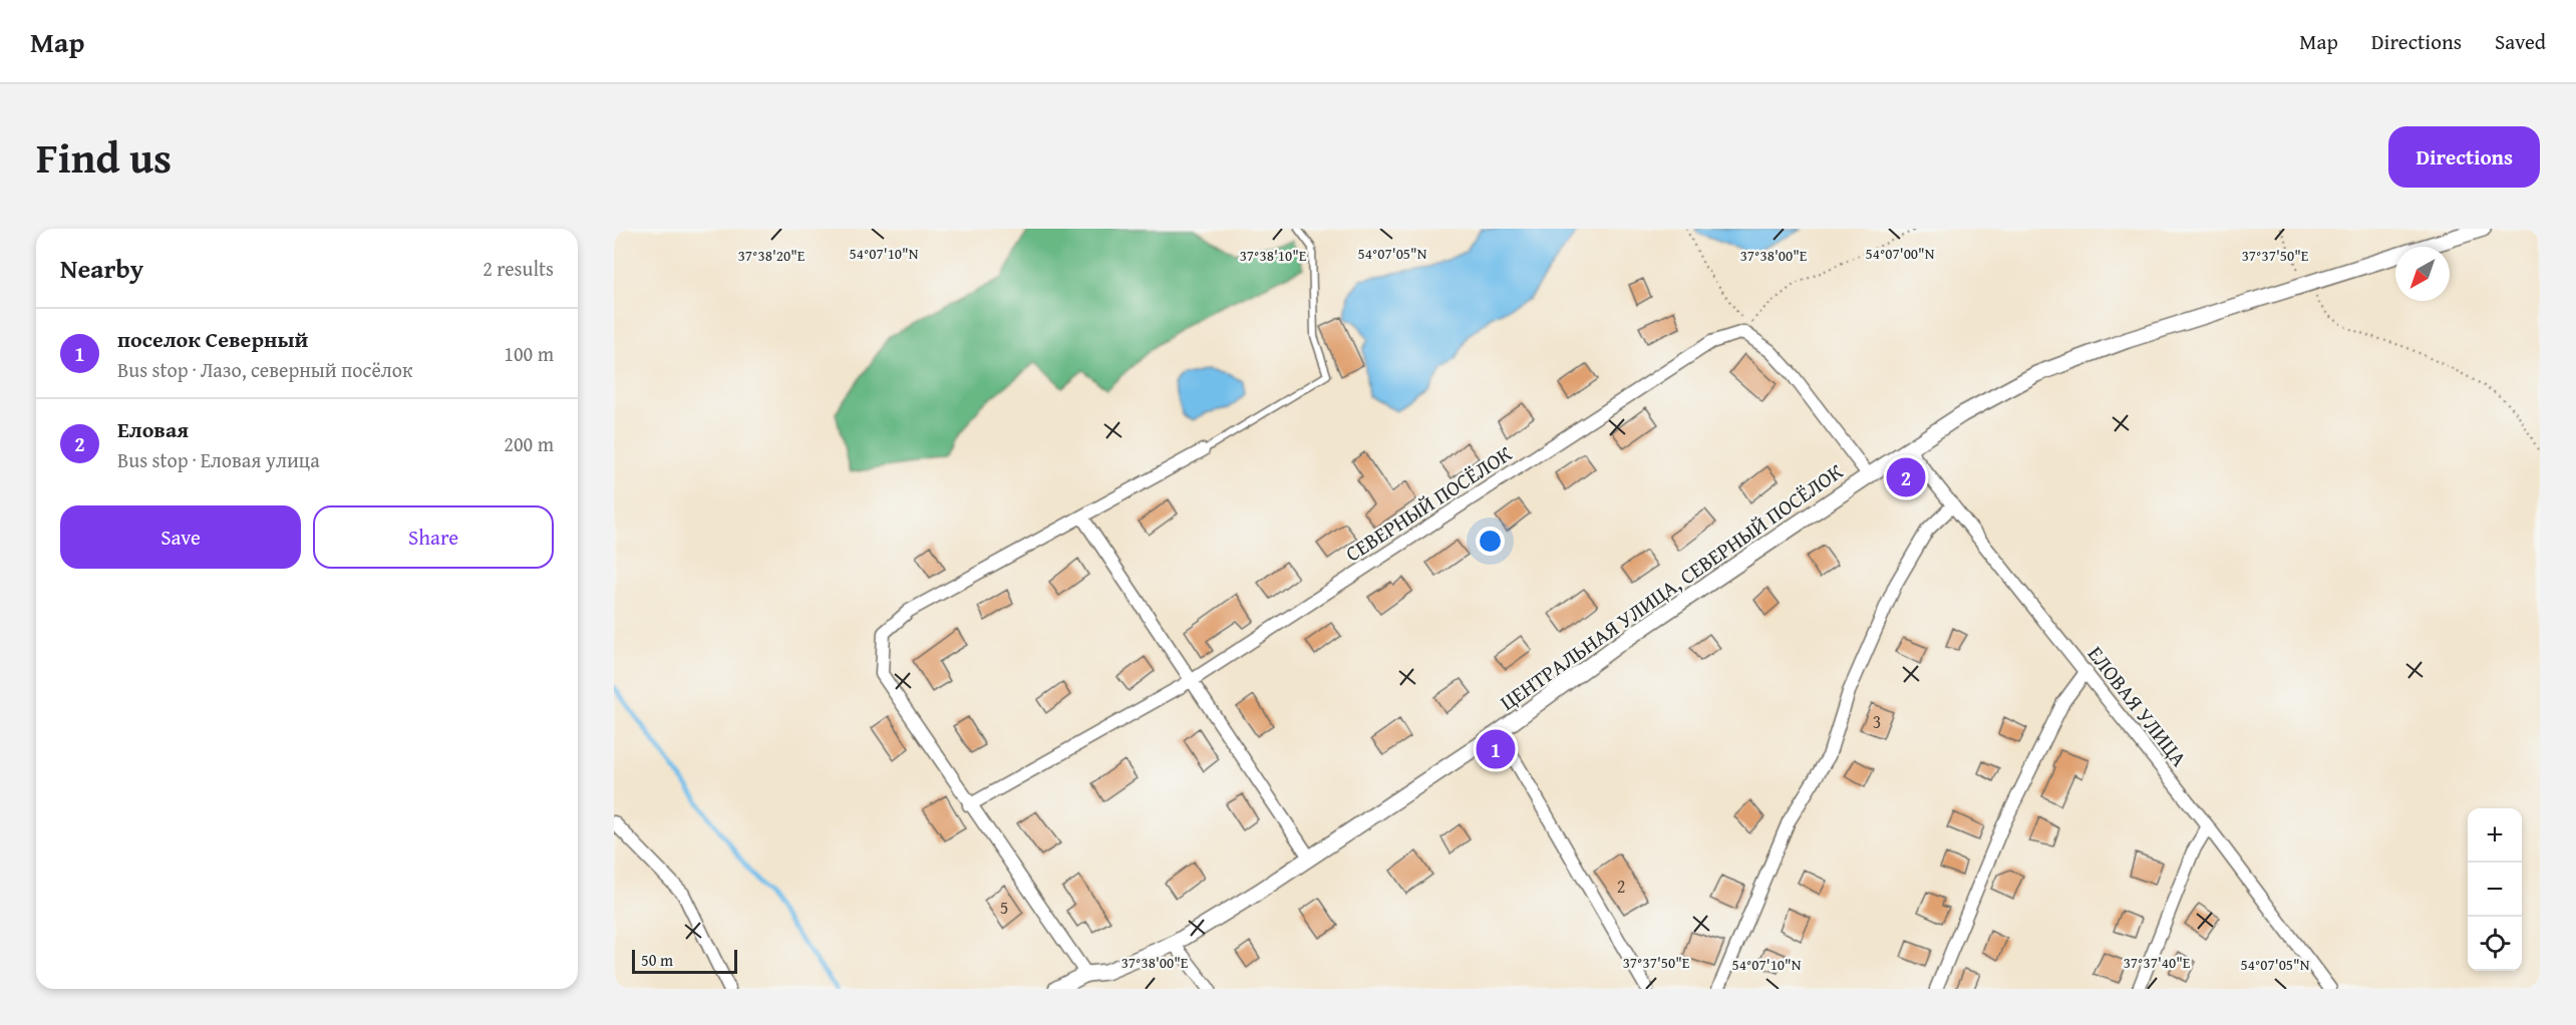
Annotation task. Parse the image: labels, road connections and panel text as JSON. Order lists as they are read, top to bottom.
{
  "streets": {
    "street": ["СЕВЕРНЫЙ ПОСЁЛОК", "ЦЕНТРАЛЬНАЯ УЛИЦА, СЕВЕРНЫЙ ПОСЁЛОК", "ЕЛОВАЯ УЛИЦА"]
  },
  "crossings": [
    ["СЕВЕРНЫЙ ПОСЁЛОК", "ЦЕНТРАЛЬНАЯ УЛИЦА, СЕВЕРНЫЙ ПОСЁЛОК"],
    ["ЦЕНТРАЛЬНАЯ УЛИЦА, СЕВЕРНЫЙ ПОСЁЛОК", "ЕЛОВАЯ УЛИЦА"]
  ],
  "house_numbers": ["3", "2", "5"],
  "scale_bar": "50 m",
  "north": "bottom left",
  "page": {
    "header": "Map",
    "nav": ["Map", "Directions", "Saved"],
    "title": "Find us",
    "buttons": [
      "Directions",
      ["Save", "Share"]
    ],
    "heading": ["Nearby", "2 results"],
    "list": [
      {
        "mark": "1",
        "name": "поселок Северный",
        "note": "Bus stop · Лазо, северный посёлок",
        "value": "100 m"
      },
      {
        "mark": "2",
        "name": "Еловая",
        "note": "Bus stop · Еловая улица",
        "value": "200 m"
      }
    ],
    "pins": ["2", "1"],
    "map_buttons": ["+", "−"],
    "scale": "50 m"
  },
  "coordinates": [
    "54°07'10\"N",
    "54°07'05\"N",
    "54°07'00\"N",
    "37°38'20\"E",
    "37°38'10\"E",
    "37°38'00\"E",
    "37°37'50\"E",
    "37°37'40\"E"
  ]
}
